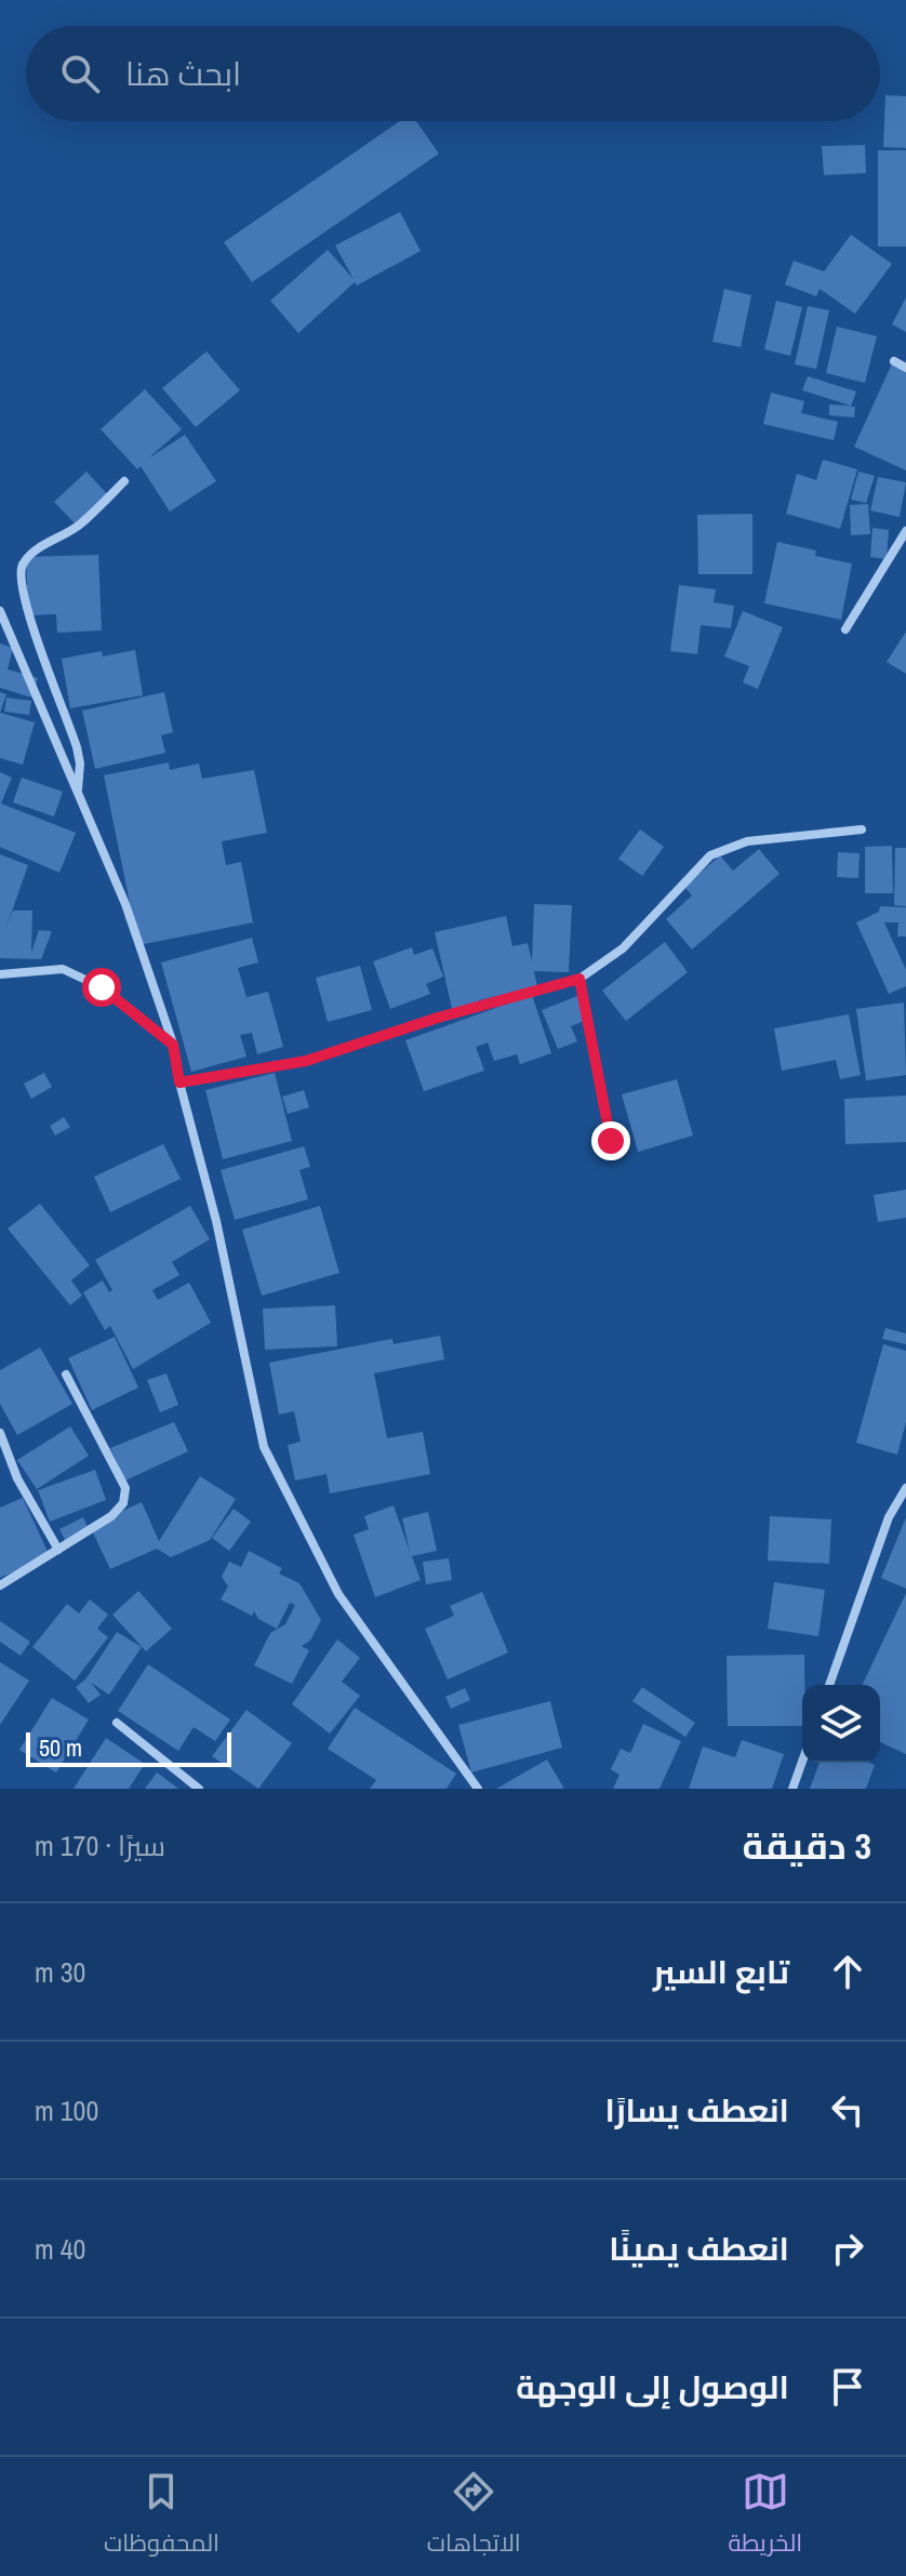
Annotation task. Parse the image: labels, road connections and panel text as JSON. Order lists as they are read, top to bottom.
{
  "scale_bar": "50 m",
  "page": {
    "search": "ابحث هنا",
    "scale": "50 m",
    "heading": ["3 دقيقة", "سيرًا · 170 m"],
    "list": [
      ["تابع السير", "30 m"],
      ["انعطف يسارًا", "100 m"],
      ["انعطف يمينًا", "40 m"],
      "الوصول إلى الوجهة"
    ],
    "nav": ["الخريطة", "الاتجاهات", "المحفوظات"]
  }
}
